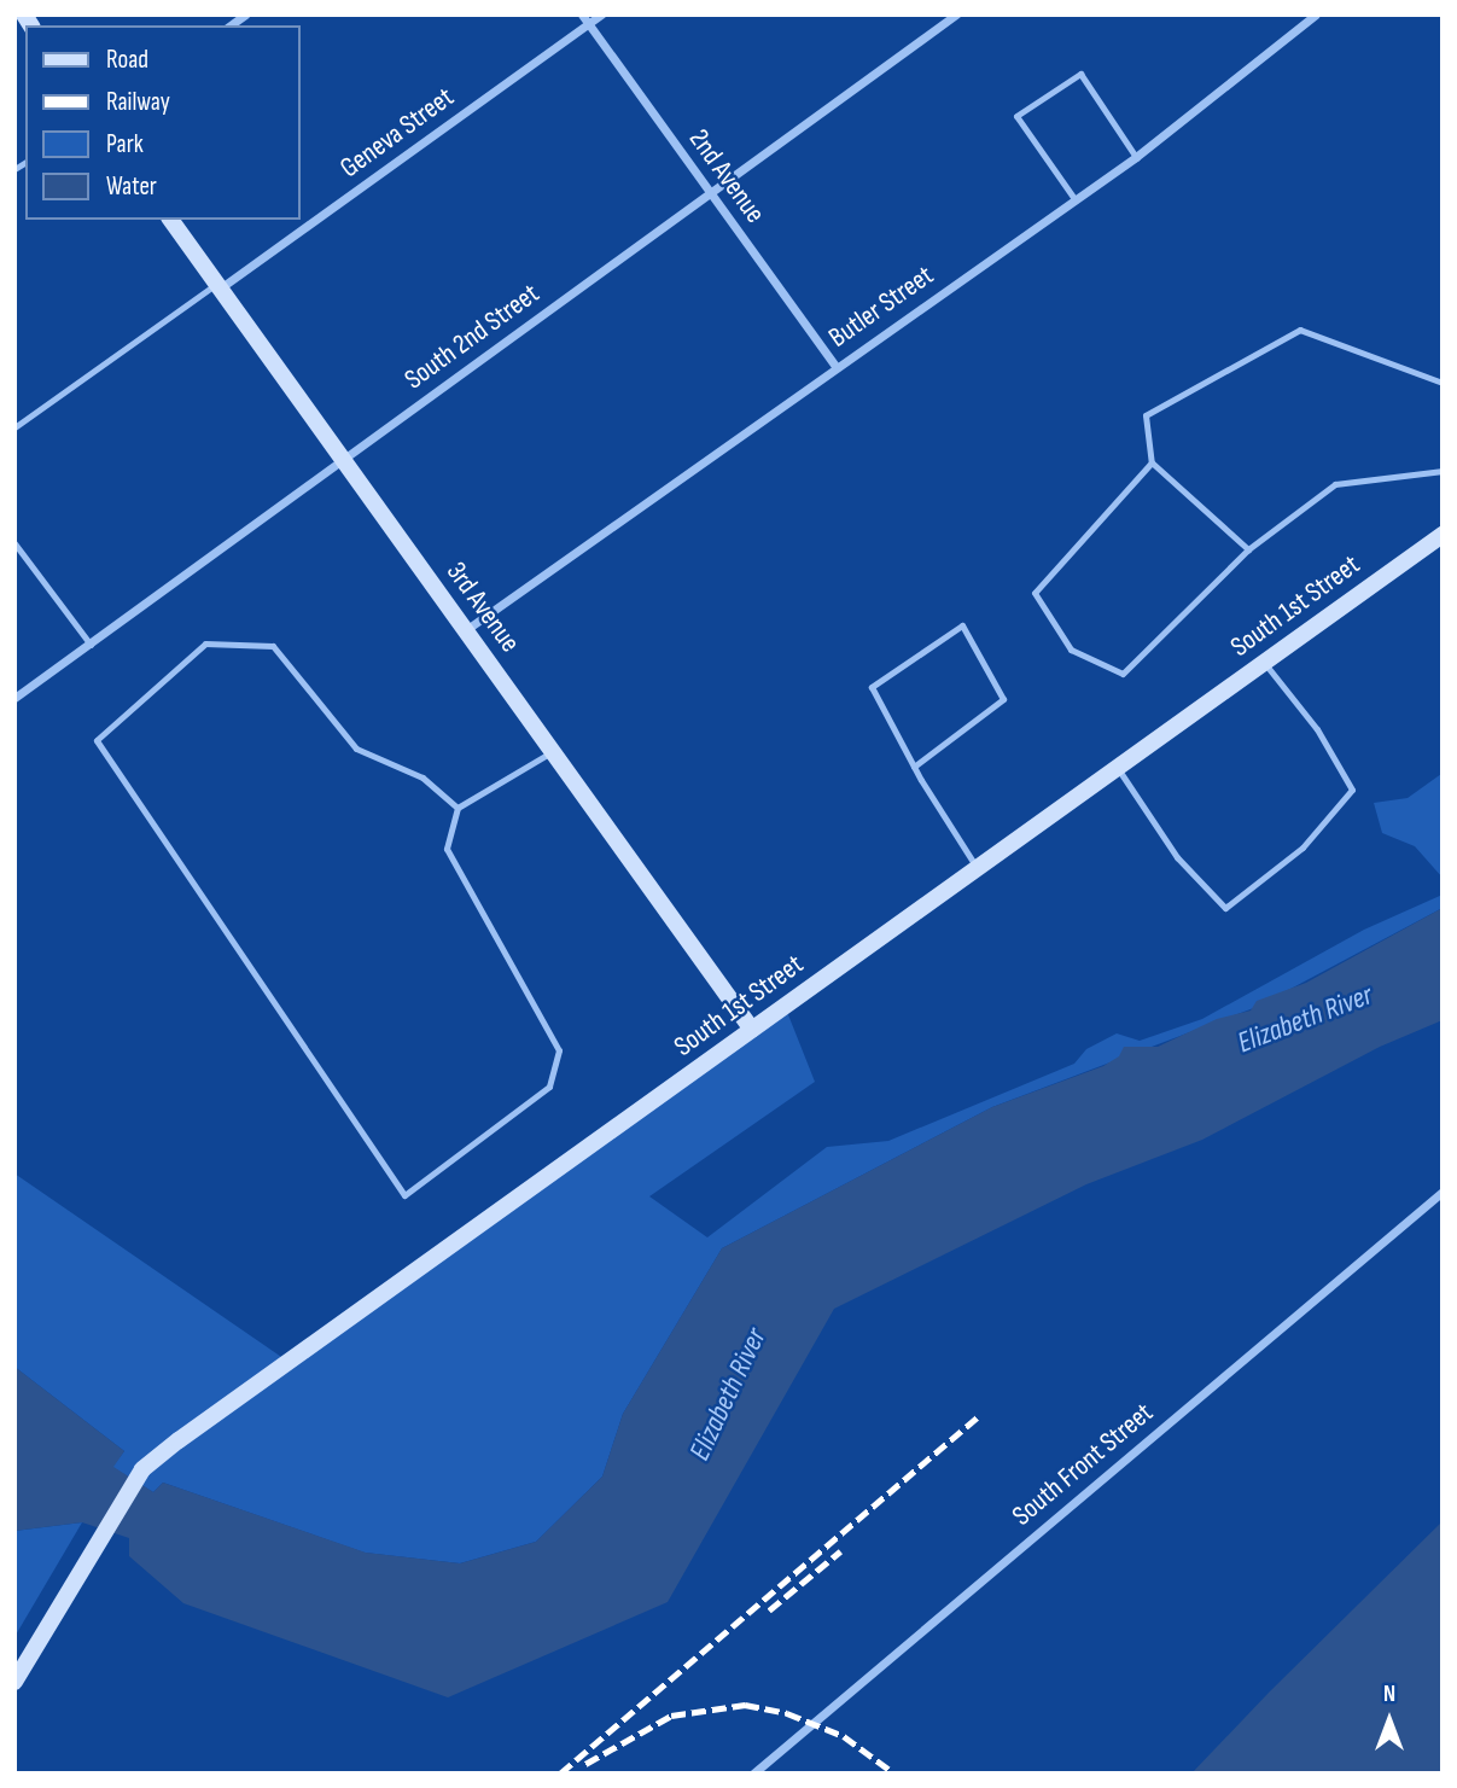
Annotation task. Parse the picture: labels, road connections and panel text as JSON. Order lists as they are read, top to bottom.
{
  "streets": {
    "street": [
      "Geneva Street",
      "2nd Avenue",
      "Butler Street",
      "South 2nd Street",
      "South 1st Street",
      "3rd Avenue",
      "South Front Street"
    ]
  },
  "crossings": [
    ["Geneva Street", "2nd Avenue"],
    ["Geneva Street", "3rd Avenue"],
    ["2nd Avenue", "Butler Street"],
    ["2nd Avenue", "South 2nd Street"],
    ["Butler Street", "3rd Avenue"],
    ["South 2nd Street", "3rd Avenue"],
    ["South 1st Street", "3rd Avenue"]
  ],
  "water": ["Elizabeth River"],
  "legend": [
    "Road",
    "Railway",
    "Park",
    "Water"
  ],
  "north": "top"
}
